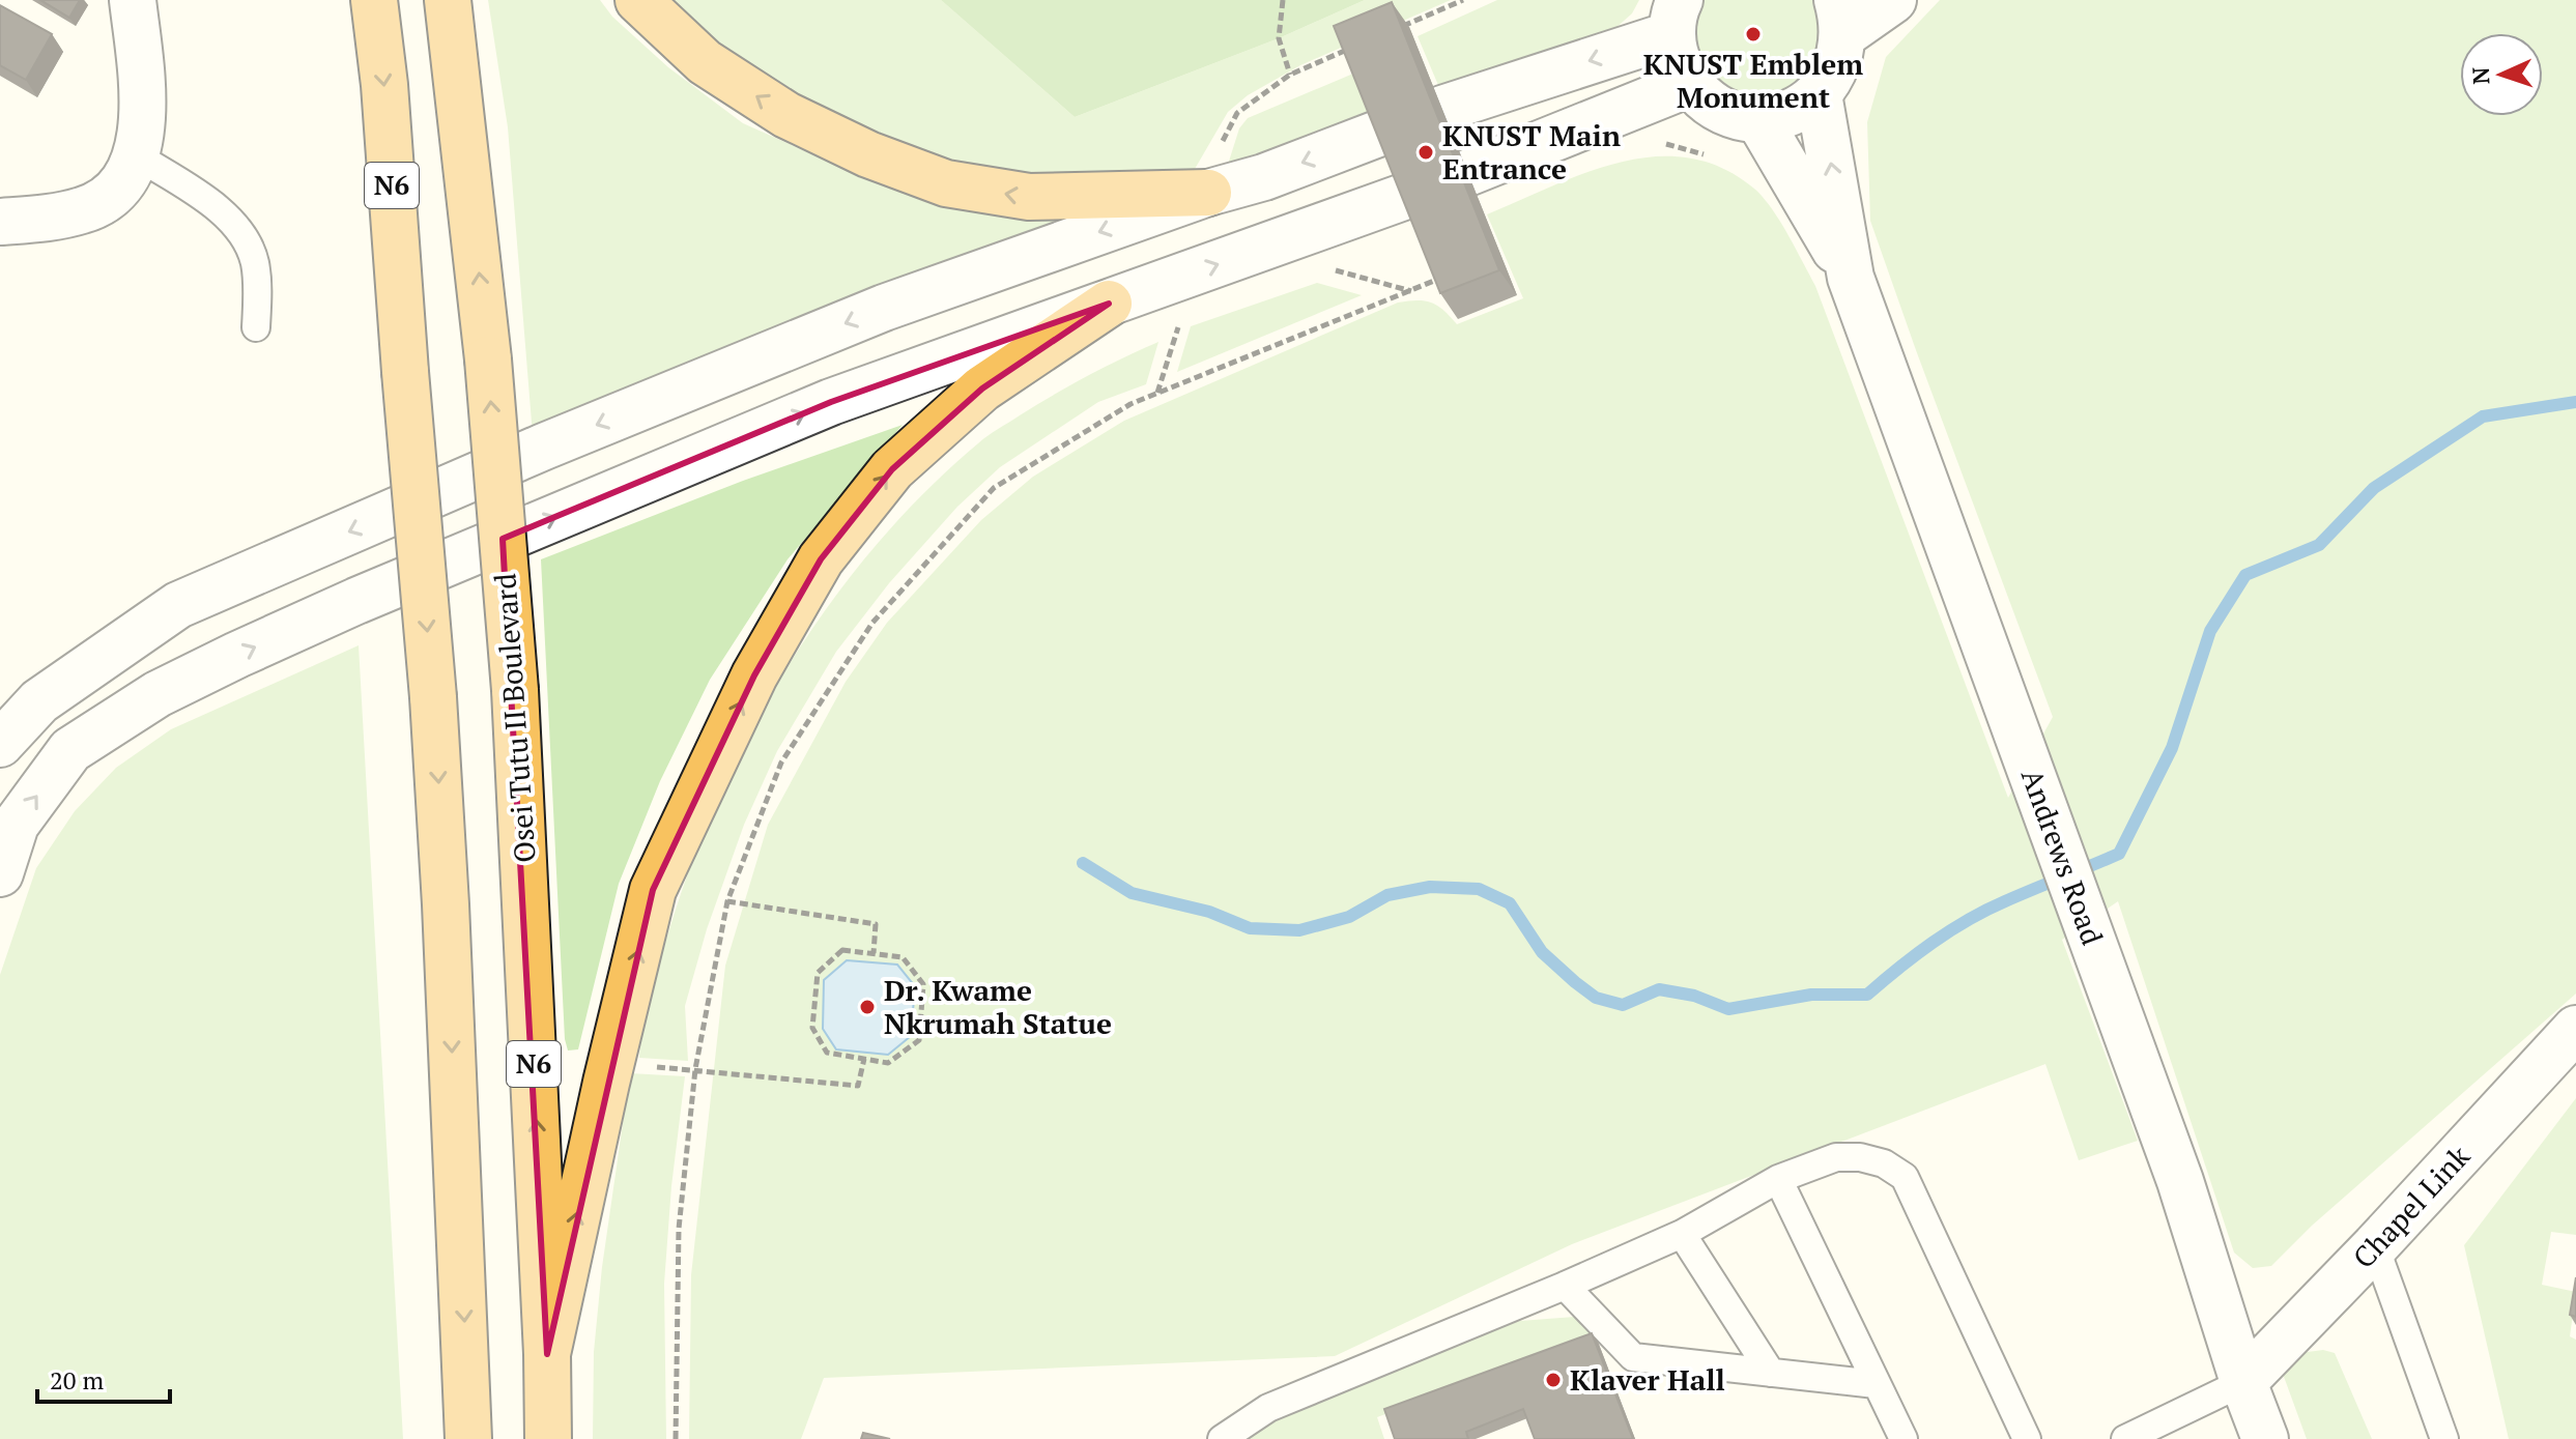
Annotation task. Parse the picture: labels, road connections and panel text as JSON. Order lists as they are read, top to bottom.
{
  "streets": {
    "highway": ["N6", "Osei Tutu II Boulevard"],
    "street": ["Andrews Road", "Chapel Link"]
  },
  "crossings": [
    ["Andrews Road", "Chapel Link"]
  ],
  "places": [
    "KNUST Emblem Monument",
    "KNUST Main Entrance",
    "Dr. Kwame Nkrumah Statue",
    "Klaver Hall"
  ],
  "scale_bar": "20 m",
  "north": "left"
}
